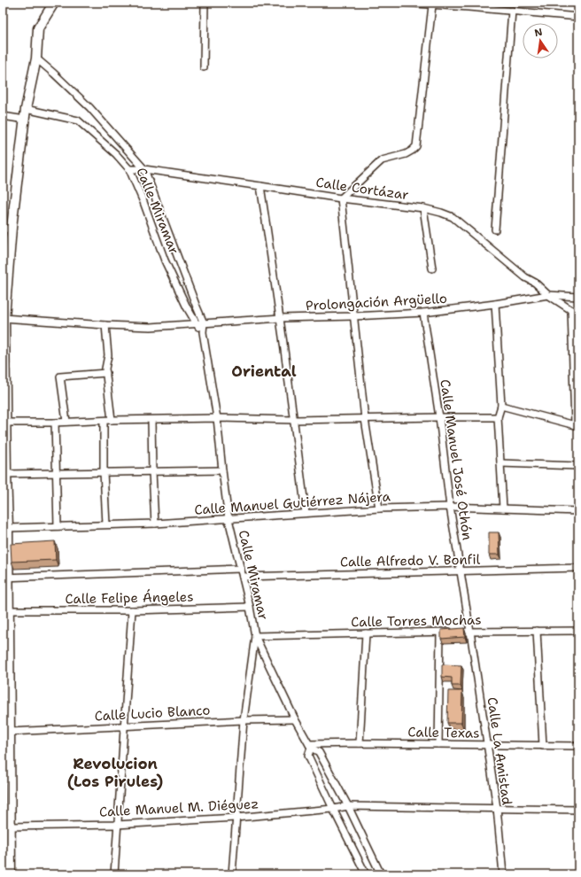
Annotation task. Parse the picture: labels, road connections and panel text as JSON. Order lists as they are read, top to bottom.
{
  "streets": {
    "street": [
      "Calle Cortázar",
      "Calle Miramar",
      "Prolongación Argüello",
      "Calle Manuel José Othón",
      "Calle Manuel Gutiérrez Nájera",
      "Calle Alfredo V. Bonfil",
      "Calle Felipe Ángeles",
      "Calle Torres Mochas",
      "Calle Lucio Blanco",
      "Calle Texas",
      "Calle La Amistad",
      "Calle Manuel M. Diéguez"
    ]
  },
  "crossings": [
    ["Calle Cortázar", "Calle Miramar"],
    ["Calle Cortázar", "Prolongación Argüello"],
    ["Calle Miramar", "Prolongación Argüello"],
    ["Calle Miramar", "Calle Manuel Gutiérrez Nájera"],
    ["Calle Miramar", "Calle Alfredo V. Bonfil"],
    ["Calle Miramar", "Calle Felipe Ángeles"],
    ["Calle Miramar", "Calle Torres Mochas"],
    ["Calle Miramar", "Calle Lucio Blanco"],
    ["Calle Miramar", "Calle Texas"],
    ["Calle Miramar", "Calle Manuel M. Diéguez"],
    ["Prolongación Argüello", "Calle Manuel José Othón"],
    ["Calle Manuel José Othón", "Calle Manuel Gutiérrez Nájera"],
    ["Calle Manuel José Othón", "Calle Alfredo V. Bonfil"],
    ["Calle Manuel José Othón", "Calle Torres Mochas"],
    ["Calle Manuel José Othón", "Calle La Amistad"],
    ["Calle Torres Mochas", "Calle La Amistad"],
    ["Calle Texas", "Calle La Amistad"],
    ["Calle La Amistad", "Calle Manuel M. Diéguez"]
  ],
  "districts": ["Oriental", "Revolucion (Los Pirules)"],
  "north": "top"
}
